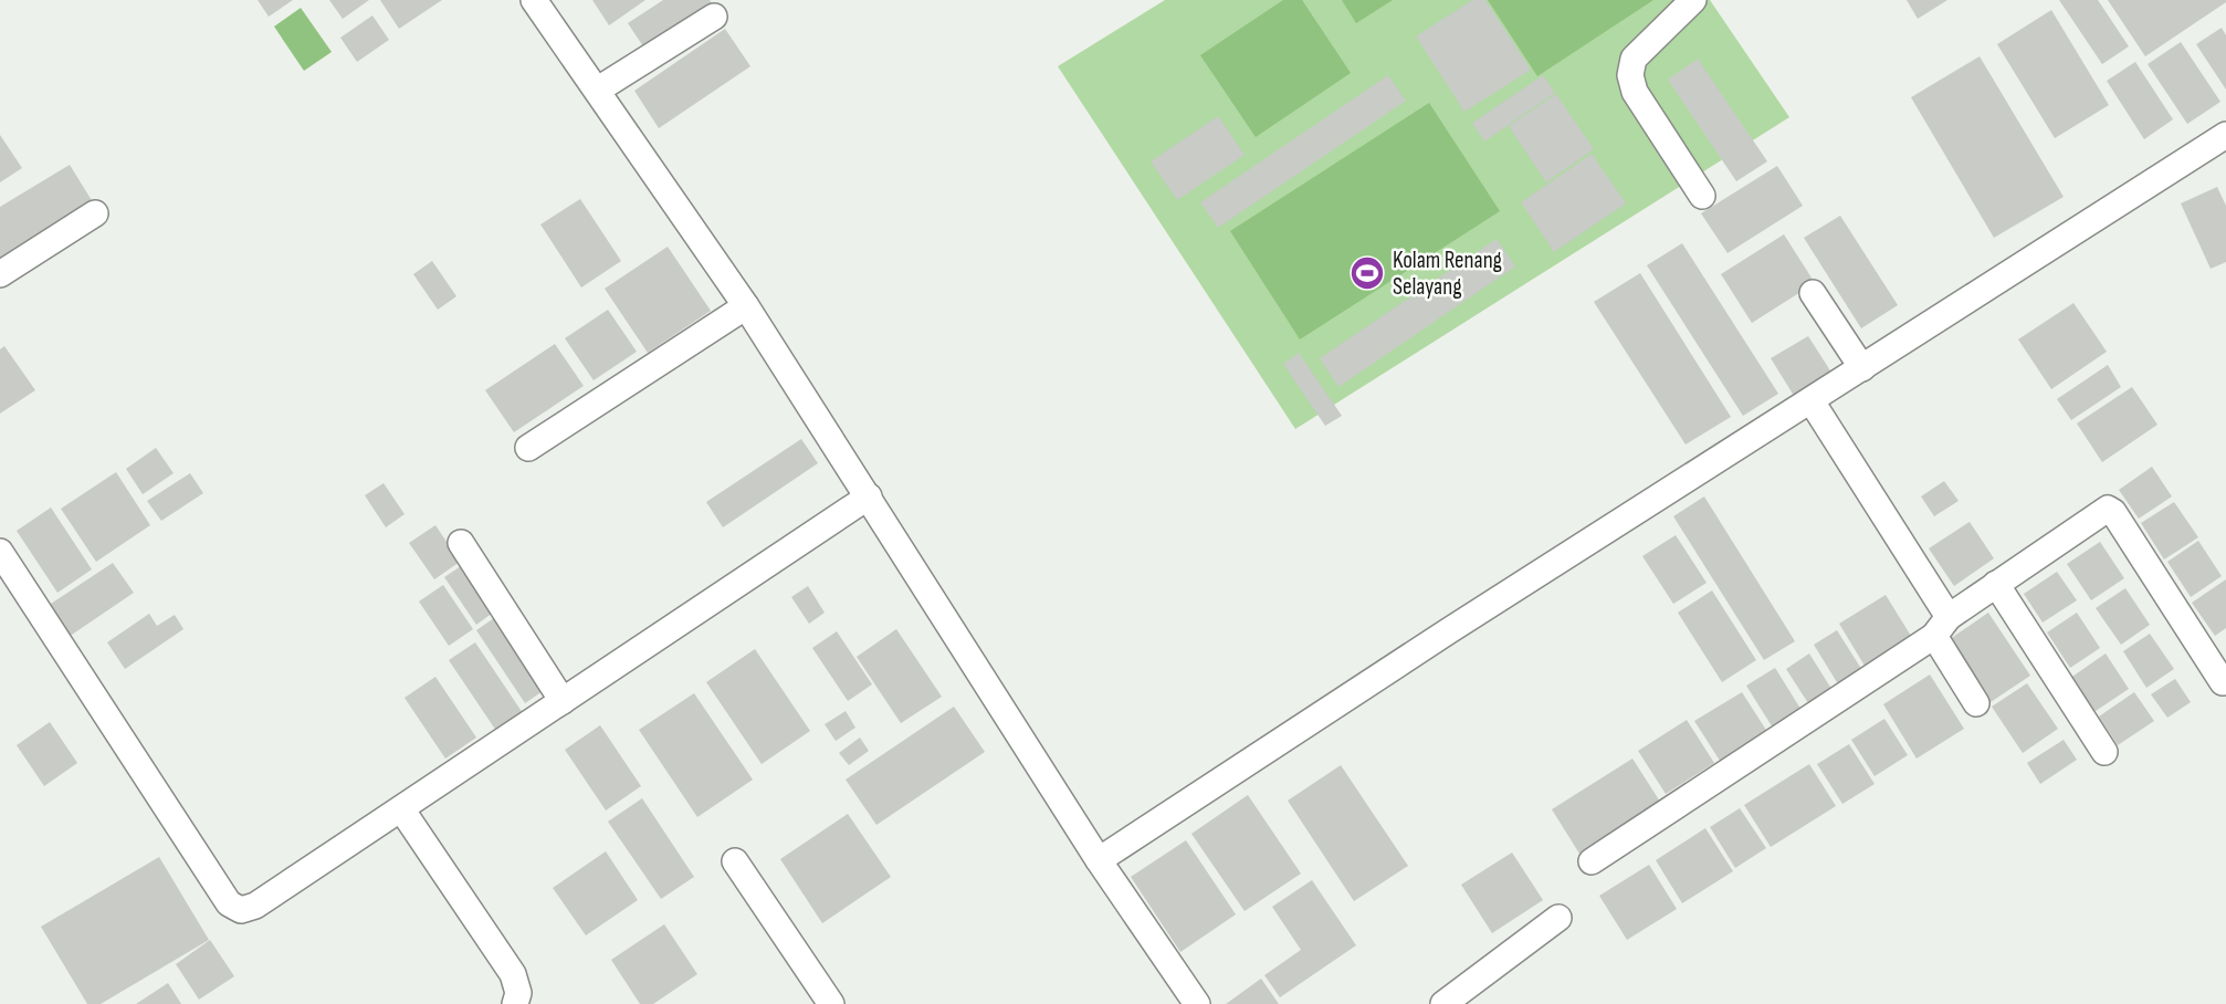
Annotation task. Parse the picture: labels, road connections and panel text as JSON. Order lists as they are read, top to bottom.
{
  "places": {
    "sports": ["Kolam Renang Selayang"]
  }
}
